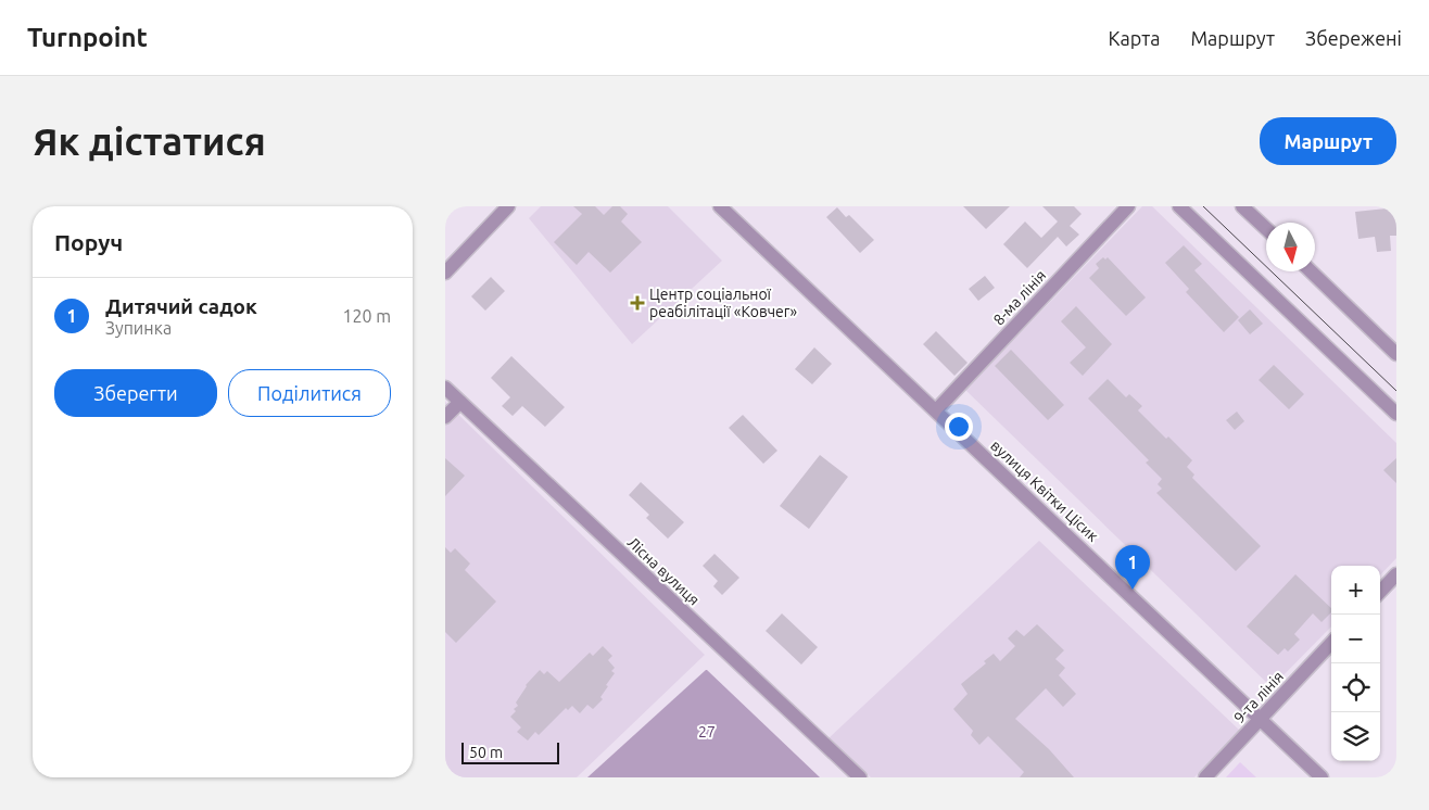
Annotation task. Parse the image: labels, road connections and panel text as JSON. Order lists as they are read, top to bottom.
{
  "streets": {
    "street": [
      "8-ма лінія",
      "вулиця Квітки Цісик",
      "Лісна вулиця",
      "9-та лінія"
    ]
  },
  "crossings": [
    ["8-ма лінія", "вулиця Квітки Цісик"],
    ["вулиця Квітки Цісик", "9-та лінія"]
  ],
  "parks": ["27"],
  "places": {
    "health": ["Центр соціальної реабілітації «Ковчег»"]
  },
  "scale_bar": "50 m",
  "north": "bottom",
  "page": {
    "header": "Turnpoint",
    "nav": ["Карта", "Маршрут", "Збережені"],
    "buttons": [
      "Маршрут",
      ["Зберегти", "Поділитися"]
    ],
    "title": "Як дістатися",
    "heading": "Поруч",
    "list": [
      {
        "mark": "1",
        "name": "Дитячий садок",
        "note": "Зупинка",
        "value": "120 m"
      }
    ],
    "pins": "1",
    "map_buttons": ["+", "−"],
    "scale": "50 m"
  }
}
